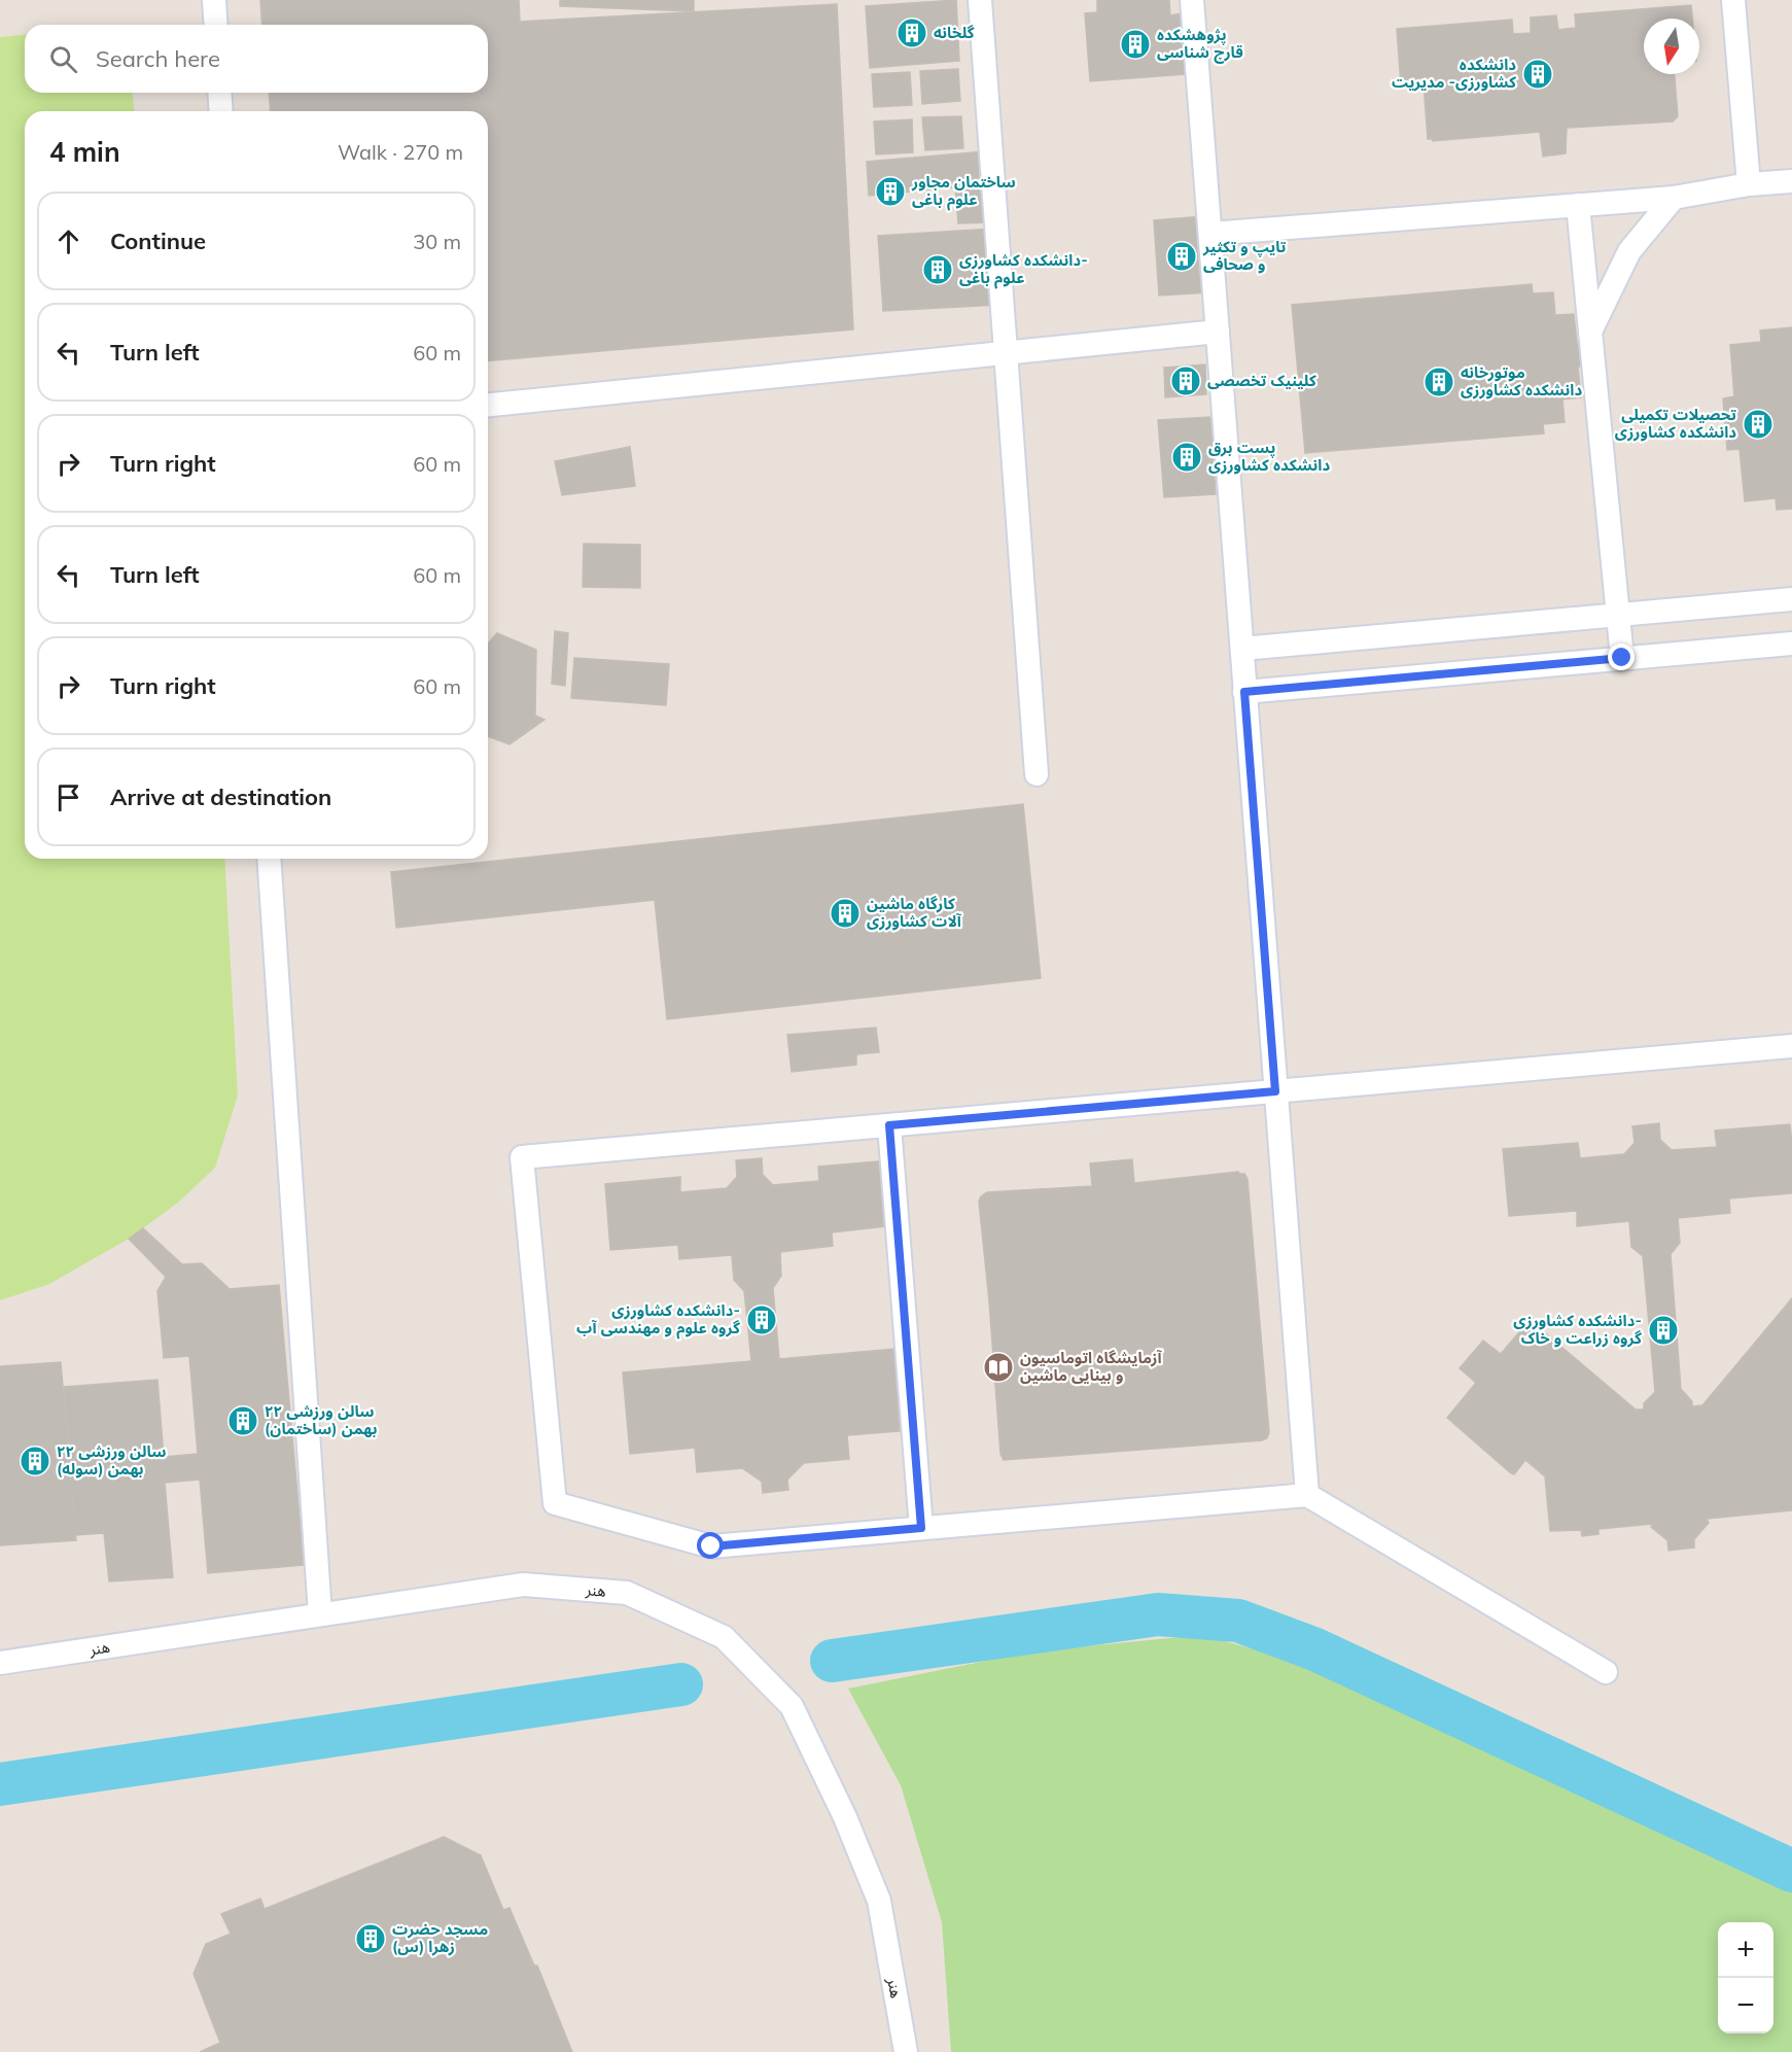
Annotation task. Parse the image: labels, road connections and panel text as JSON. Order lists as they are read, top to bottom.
{
  "streets": {
    "lane": ["هنر"]
  },
  "places": {
    "building": [
      "گلخانه",
      "پژوهشکده قارچ شناسی",
      "دانشکده کشاورزی- مدیریت",
      "ساختمان مجاور علوم باغی",
      "تایپ و تکثیر و صحافی",
      "دانشکده کشاورزی- علوم باغی",
      "کلینیک تخصصی",
      "موتورخانه دانشکده کشاورزی",
      "تحصیلات تکمیلی دانشکده کشاورزی",
      "پست برق دانشکده کشاورزی",
      "کارگاه ماشین آلات کشاورزی",
      "دانشکده کشاورزی- گروه علوم و مهندسی آب",
      "دانشکده کشاورزی- گروه زراعت و خاک",
      "سالن ورزشی ۲۲ بهمن (ساختمان)",
      "سالن ورزشی ۲۲ بهمن (سوله)",
      "مسجد حضرت زهرا (س)"
    ],
    "library": ["آزمایشگاه اتوماسیون و بینایی ماشین"]
  },
  "north": "bottom",
  "page": {
    "search": "Search here",
    "heading": ["4 min", "Walk · 270 m"],
    "list": [
      ["Continue", "30 m"],
      ["Turn left", "60 m"],
      ["Turn right", "60 m"],
      ["Turn left", "60 m"],
      ["Turn right", "60 m"],
      "Arrive at destination"
    ],
    "map_buttons": ["+", "−"]
  }
}
